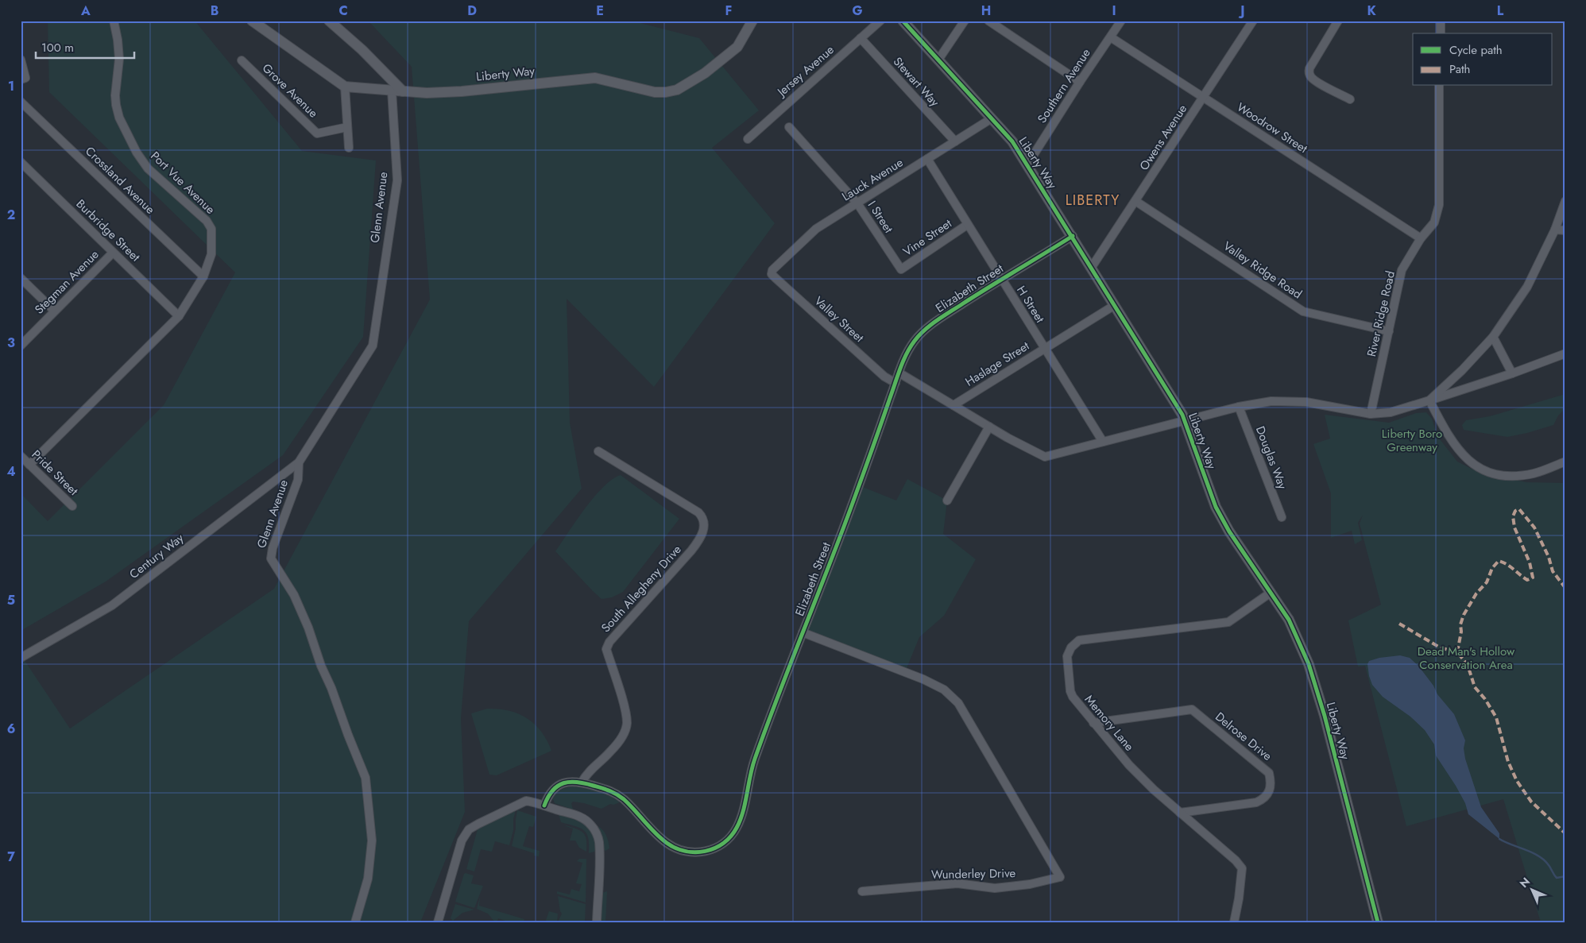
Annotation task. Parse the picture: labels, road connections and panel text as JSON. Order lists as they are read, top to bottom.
{
  "streets": {
    "street": [
      "Jersey Avenue",
      "Liberty Way",
      "Stewart Way",
      "Southern Avenue",
      "Grove Avenue",
      "Woodrow Street",
      "Owens Avenue",
      "Lauck Avenue",
      "Crossland Avenue",
      "Port Vue Avenue",
      "Glenn Avenue",
      "I Street",
      "Burbridge Street",
      "Vine Street",
      "Valley Ridge Road",
      "Stegman Avenue",
      "Elizabeth Street",
      "H Street",
      "River Ridge Road",
      "Valley Street",
      "Haslage Street",
      "Douglas Way",
      "Pride Street",
      "Century Way",
      "South Allegheny Drive",
      "Memory Lane",
      "Delrose Drive",
      "Wunderley Drive"
    ]
  },
  "crossings": [
    ["Jersey Avenue", "Stewart Way"],
    ["Liberty Way", "Southern Avenue"],
    ["Liberty Way", "Owens Avenue"],
    ["Liberty Way", "Lauck Avenue"],
    ["Liberty Way", "Glenn Avenue"],
    ["Liberty Way", "Elizabeth Street"],
    ["Liberty Way", "Haslage Street"],
    ["Liberty Way", "Memory Lane"],
    ["Stewart Way", "Lauck Avenue"],
    ["Southern Avenue", "Woodrow Street"],
    ["Woodrow Street", "Owens Avenue"],
    ["Woodrow Street", "River Ridge Road"],
    ["Owens Avenue", "Valley Ridge Road"],
    ["Lauck Avenue", "I Street"],
    ["Lauck Avenue", "H Street"],
    ["Lauck Avenue", "Valley Street"],
    ["Crossland Avenue", "Port Vue Avenue"],
    ["Port Vue Avenue", "Burbridge Street"],
    ["Port Vue Avenue", "Pride Street"],
    ["Glenn Avenue", "Century Way"],
    ["I Street", "Vine Street"],
    ["Burbridge Street", "Stegman Avenue"],
    ["Vine Street", "H Street"],
    ["Valley Ridge Road", "River Ridge Road"],
    ["Elizabeth Street", "H Street"],
    ["Elizabeth Street", "Valley Street"],
    ["Elizabeth Street", "South Allegheny Drive"],
    ["Elizabeth Street", "Wunderley Drive"],
    ["H Street", "Haslage Street"],
    ["Memory Lane", "Delrose Drive"]
  ],
  "districts": ["LIBERTY"],
  "parks": ["Liberty Boro Greenway", "Dead Man's Hollow Conservation Area"],
  "legend": ["Cycle path", "Path"],
  "scale_bar": "100 m",
  "north": "top left",
  "grid": {
    "columns": [
      "A",
      "B",
      "C",
      "D",
      "E",
      "F",
      "G",
      "H",
      "I",
      "J",
      "K",
      "L"
    ],
    "rows": [
      "1",
      "2",
      "3",
      "4",
      "5",
      "6",
      "7"
    ]
  }
}
